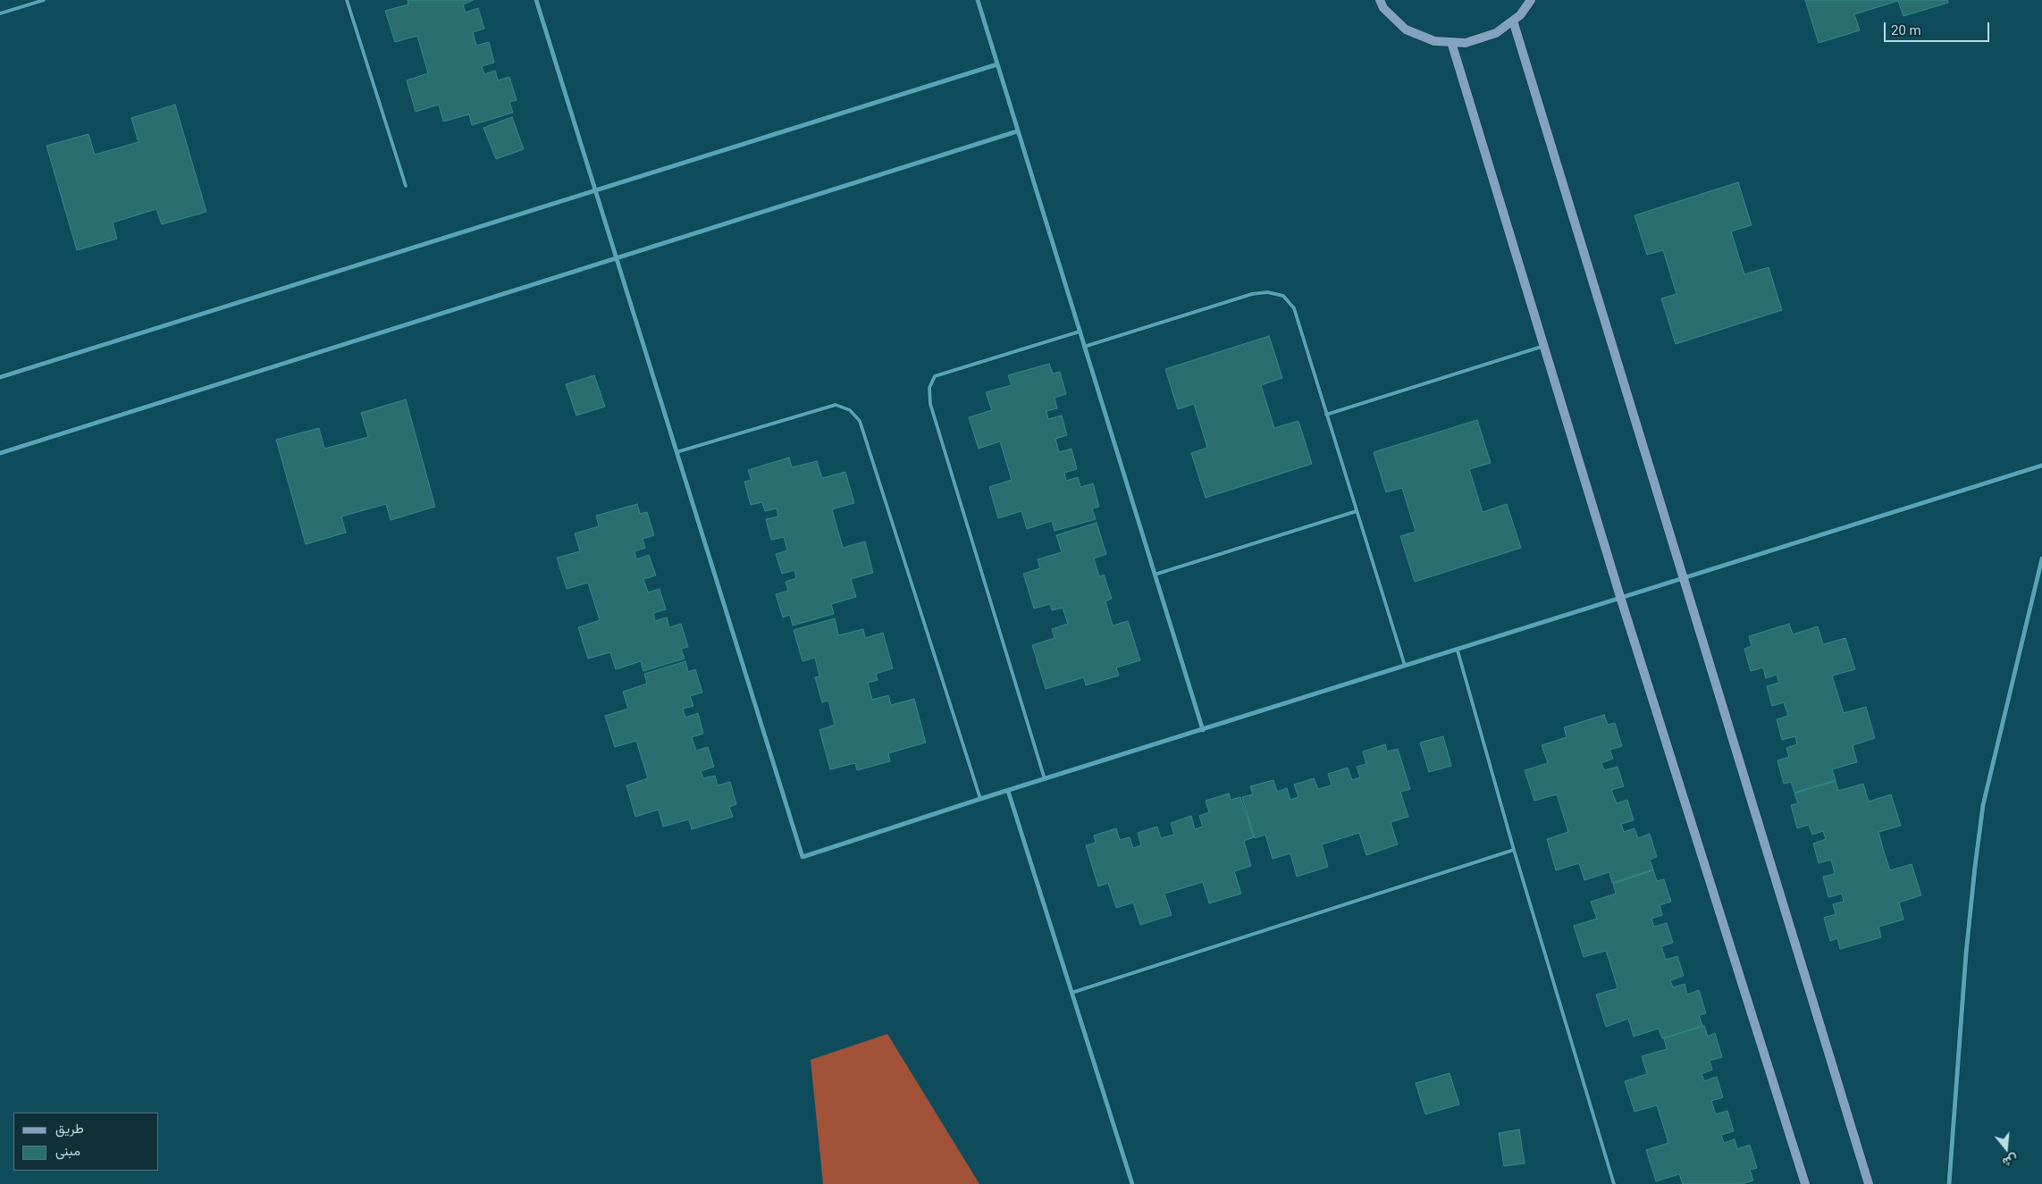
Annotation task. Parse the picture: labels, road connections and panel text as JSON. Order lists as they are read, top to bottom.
{
  "legend": ["طريق", "مبنى"],
  "scale_bar": "20 m",
  "north": "bottom"
}
